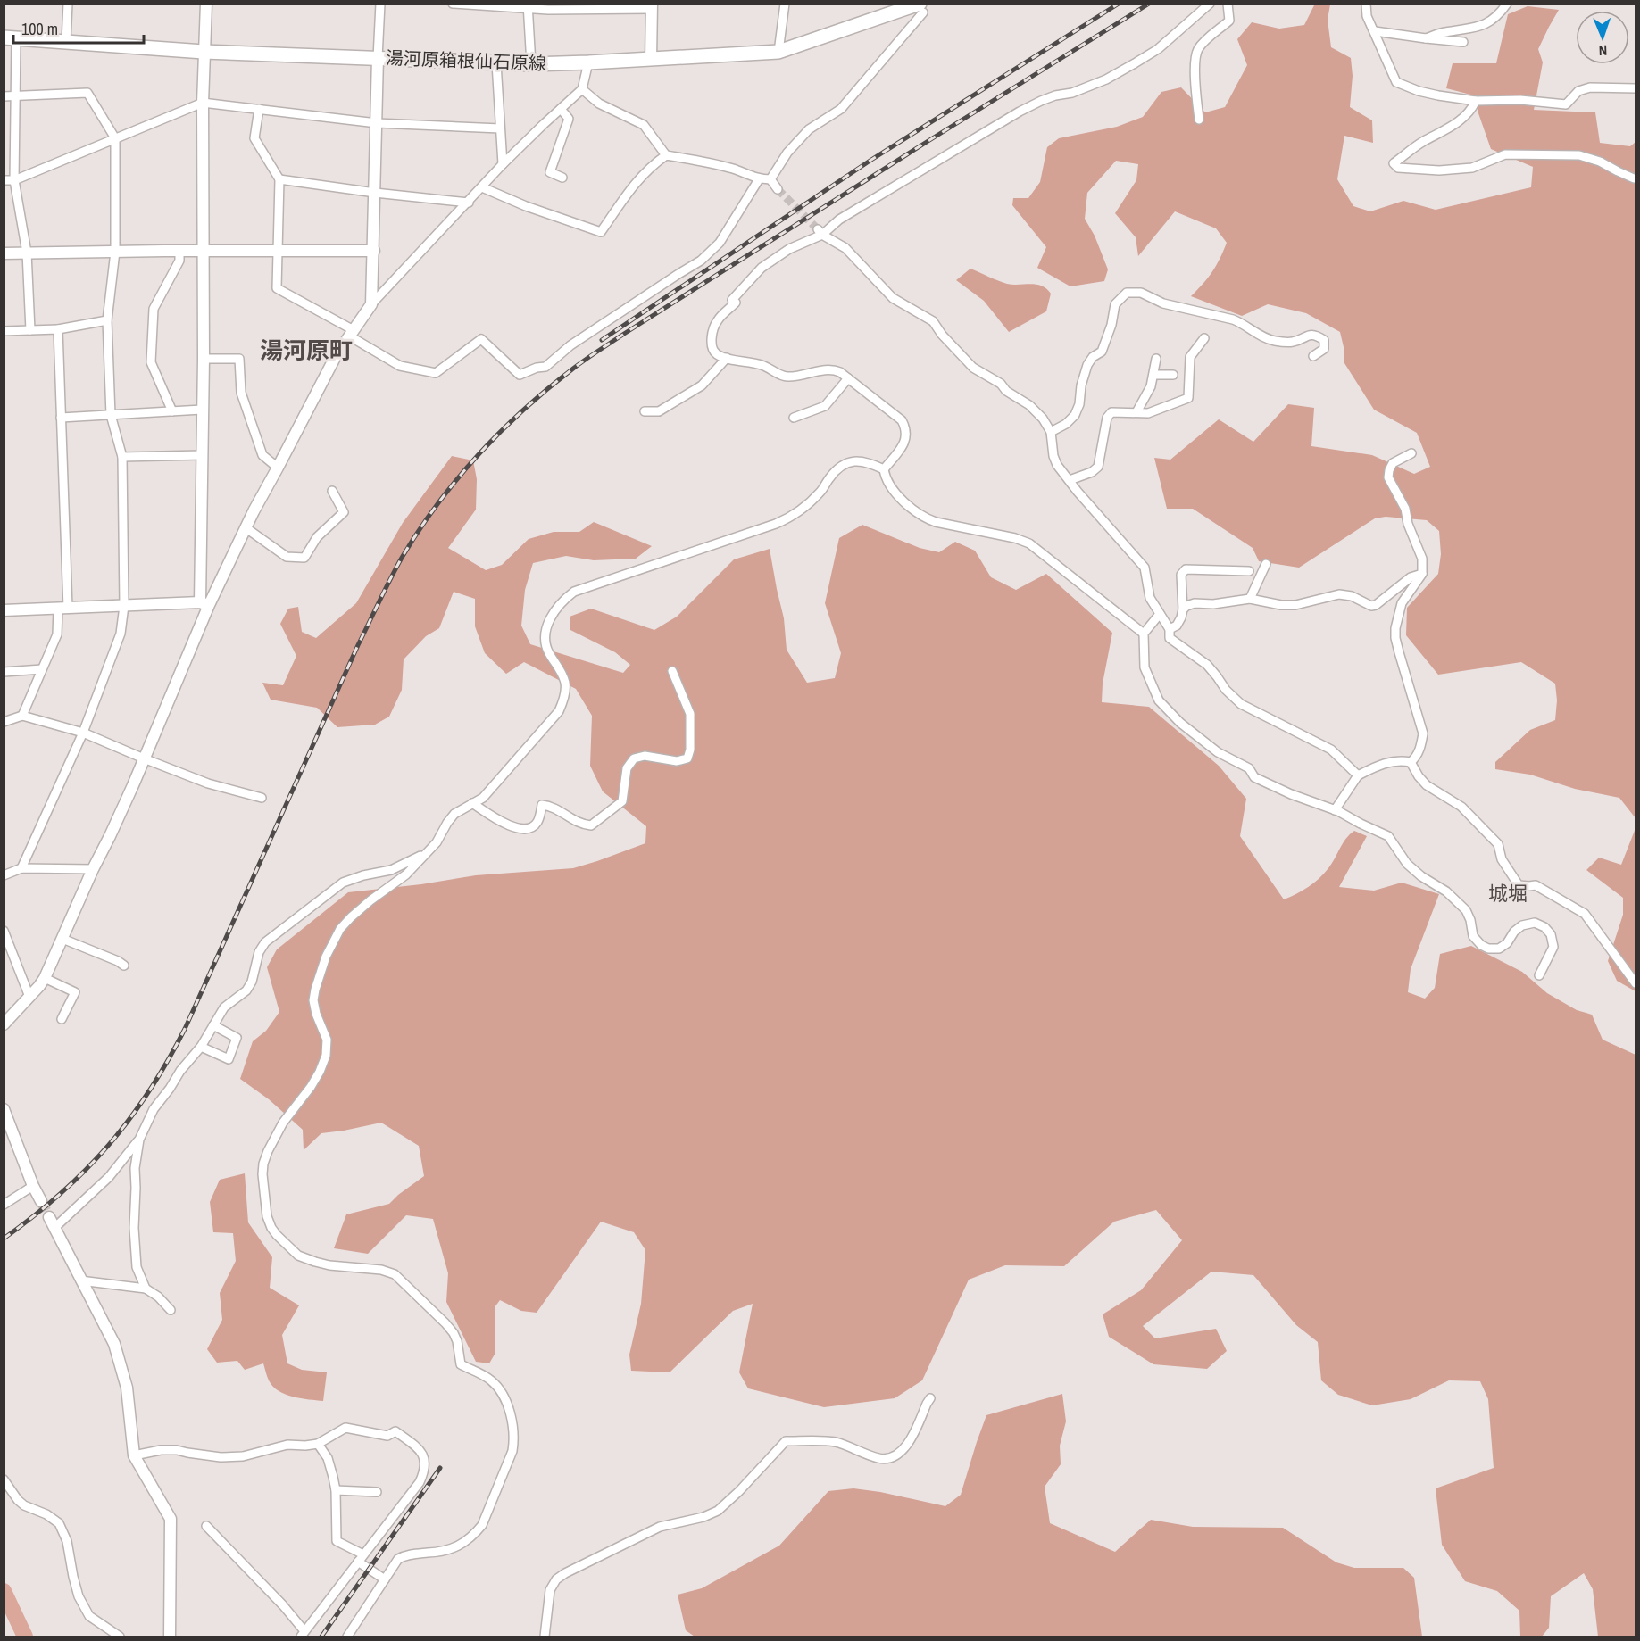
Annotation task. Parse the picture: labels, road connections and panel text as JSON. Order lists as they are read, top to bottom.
{
  "streets": {
    "main road": ["湯河原箱根仙石原線"]
  },
  "districts": ["湯河原町", "城堀"],
  "scale_bar": "100 m",
  "north": "bottom"
}
